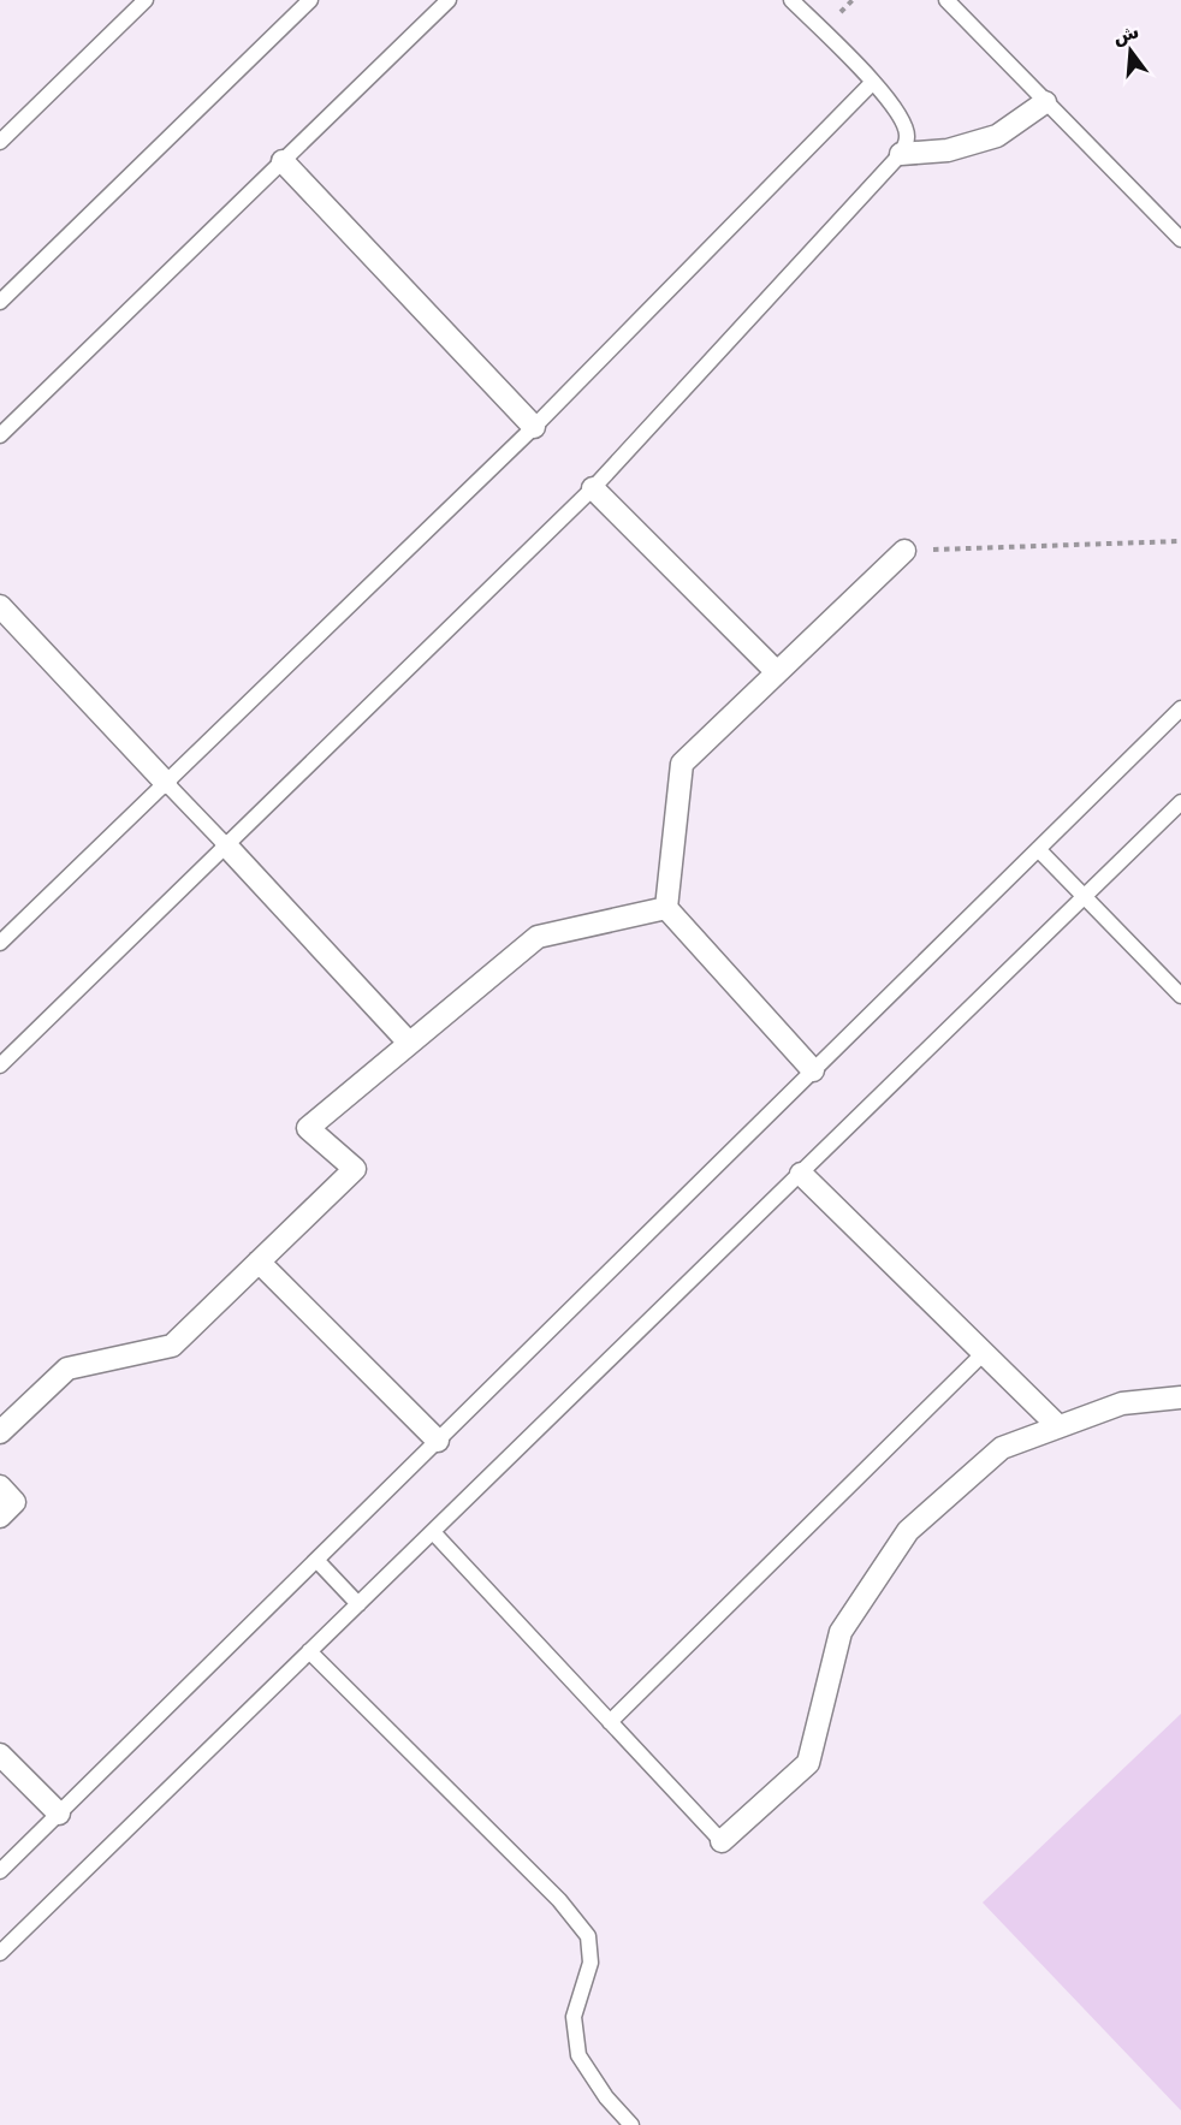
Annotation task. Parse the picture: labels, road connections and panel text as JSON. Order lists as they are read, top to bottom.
{
  "north": "top"
}
